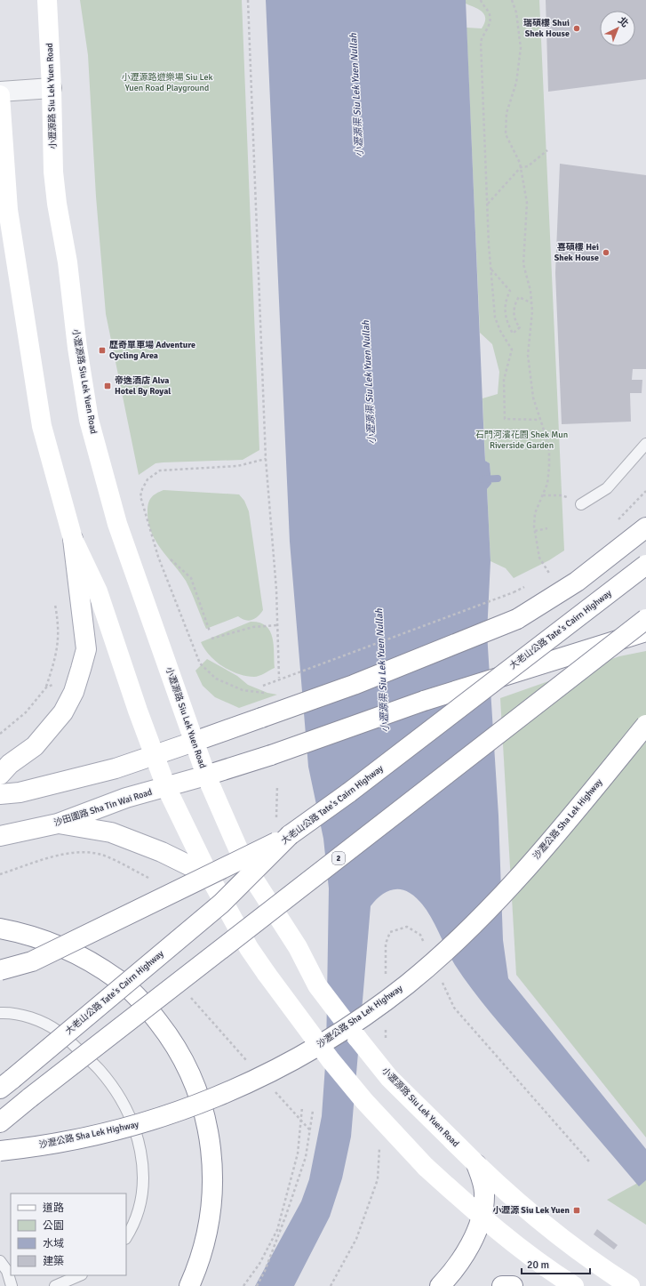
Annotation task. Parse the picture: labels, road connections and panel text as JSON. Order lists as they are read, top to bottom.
{
  "streets": {
    "main road": [
      "小瀝源路 Siu Lek Yuen Road",
      "大老山公路 Tate's Cairn Highway",
      "沙田圍路 Sha Tin Wai Road",
      "沙瀝公路 Sha Lek Highway",
      "2"
    ]
  },
  "crossings": [
    ["小瀝源路 Siu Lek Yuen Road", "沙田圍路 Sha Tin Wai Road"]
  ],
  "water": ["小瀝源渠 Siu Lek Yuen Nullah"],
  "parks": ["小瀝源路遊樂場 Siu Lek Yuen Road Playground", "石門河濱花園 Shek Mun Riverside Garden"],
  "places": {
    "other": ["瑞碩樓 Shui Shek House", "喜碩樓 Hei Shek House"],
    "transit": ["歷奇單車場 Adventure Cycling Area", "帝逸酒店 Alva Hotel By Royal", "小瀝源 Siu Lek Yuen"]
  },
  "legend": [
    "道路",
    "公園",
    "水域",
    "建築"
  ],
  "scale_bar": "20 m",
  "north": "top right"
}
